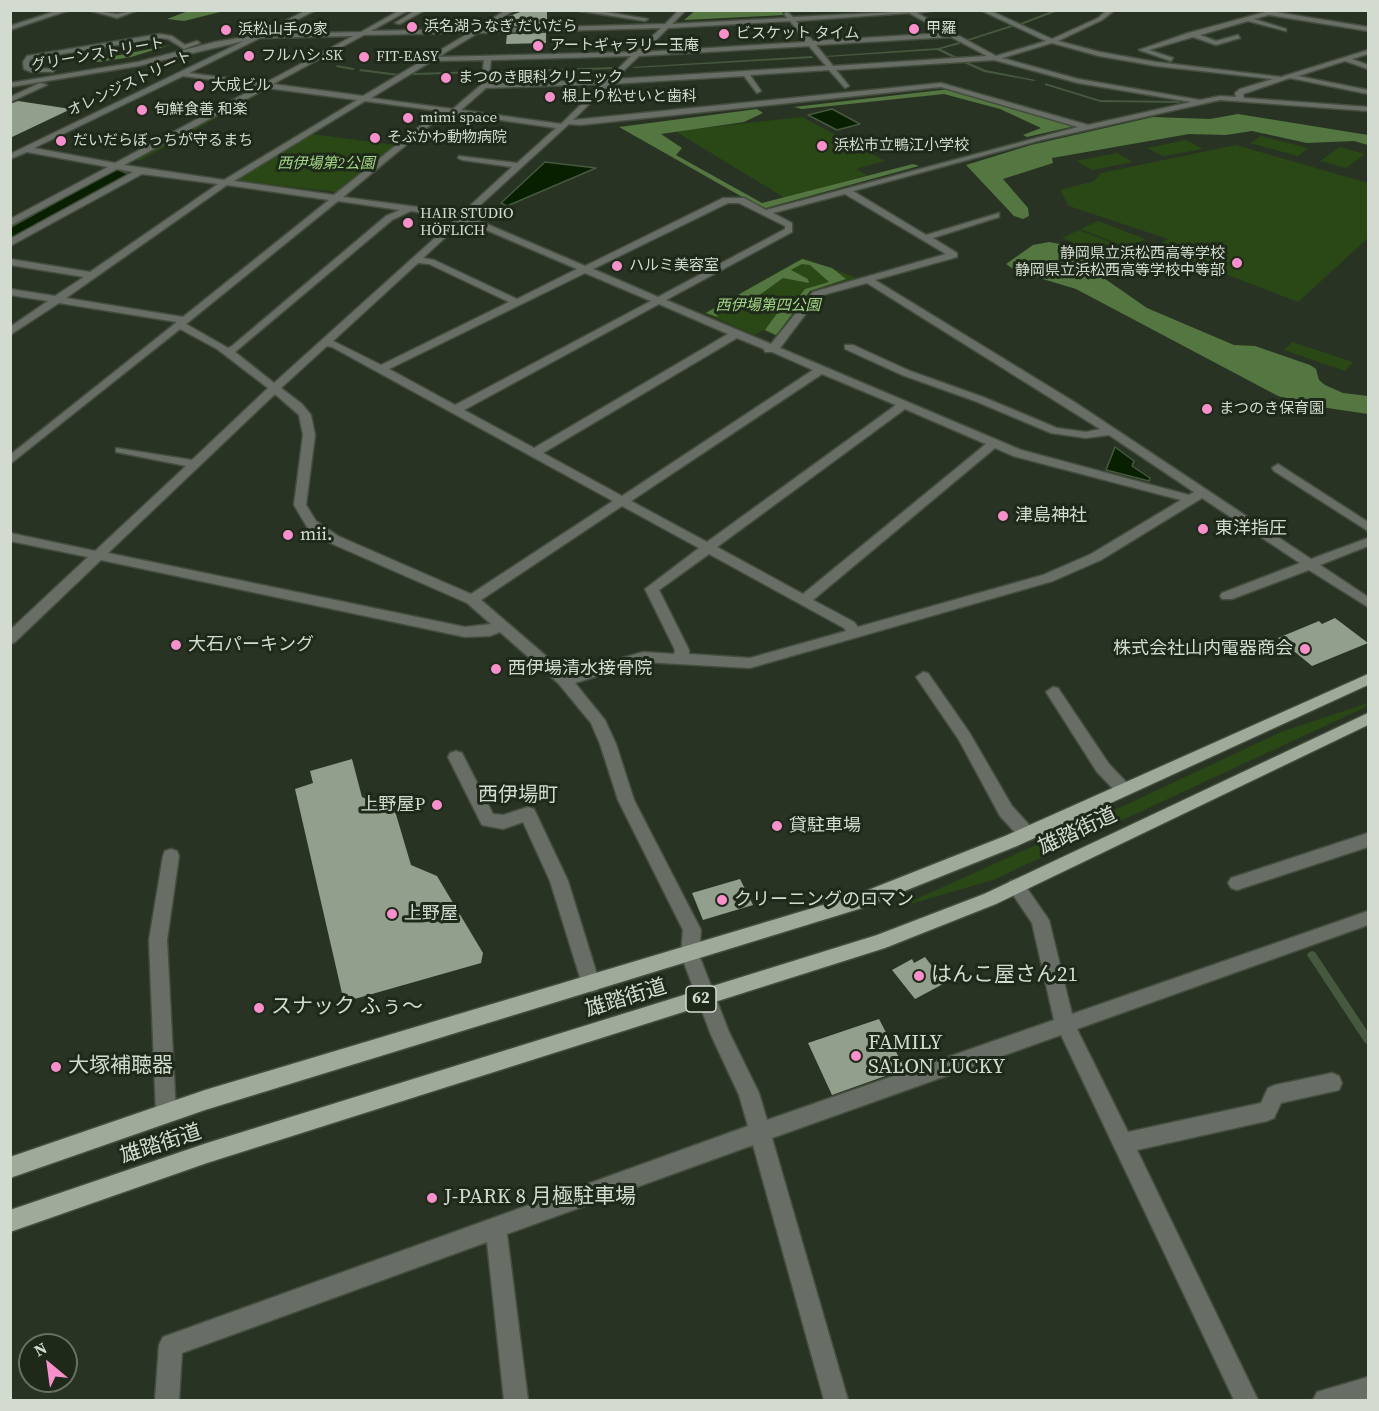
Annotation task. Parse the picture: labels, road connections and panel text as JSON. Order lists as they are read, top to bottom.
{
  "streets": {
    "main road": ["雄踏街道", "62"],
    "street": ["グリーンストリート", "オレンジストリート"]
  },
  "crossings": [
    ["グリーンストリート", "オレンジストリート"]
  ],
  "districts": ["西伊場町"],
  "parks": ["西伊場第2公園", "西伊場第四公園"],
  "places": [
    "浜名湖うなぎ だいだら",
    "甲羅",
    "浜松山手の家",
    "ビスケット タイム",
    "アートギャラリー玉庵",
    "フルハシ.SK",
    "FIT-EASY",
    "まつのき眼科クリニック",
    "大成ビル",
    "根上り松せいと歯科",
    "旬鮮食善 和楽",
    "mimi space",
    "そぶかわ動物病院",
    "だいだらぼっちが守るまち",
    "浜松市立鴨江小学校",
    "HAIR STUDIO HÖFLICH",
    "静岡県立浜松西高等学校 静岡県立浜松西高等学校中等部",
    "ハルミ美容室",
    "まつのき保育園",
    "津島神社",
    "東洋指圧",
    "mii.",
    "大石パーキング",
    "株式会社山内電器商会",
    "西伊場清水接骨院",
    "上野屋P",
    "貸駐車場",
    "クリーニングのロマン",
    "上野屋",
    "はんこ屋さん21",
    "スナック ふぅ～",
    "FAMILY SALON LUCKY",
    "大塚補聴器",
    "J-PARK 8 月極駐車場"
  ],
  "north": "top left"
}
